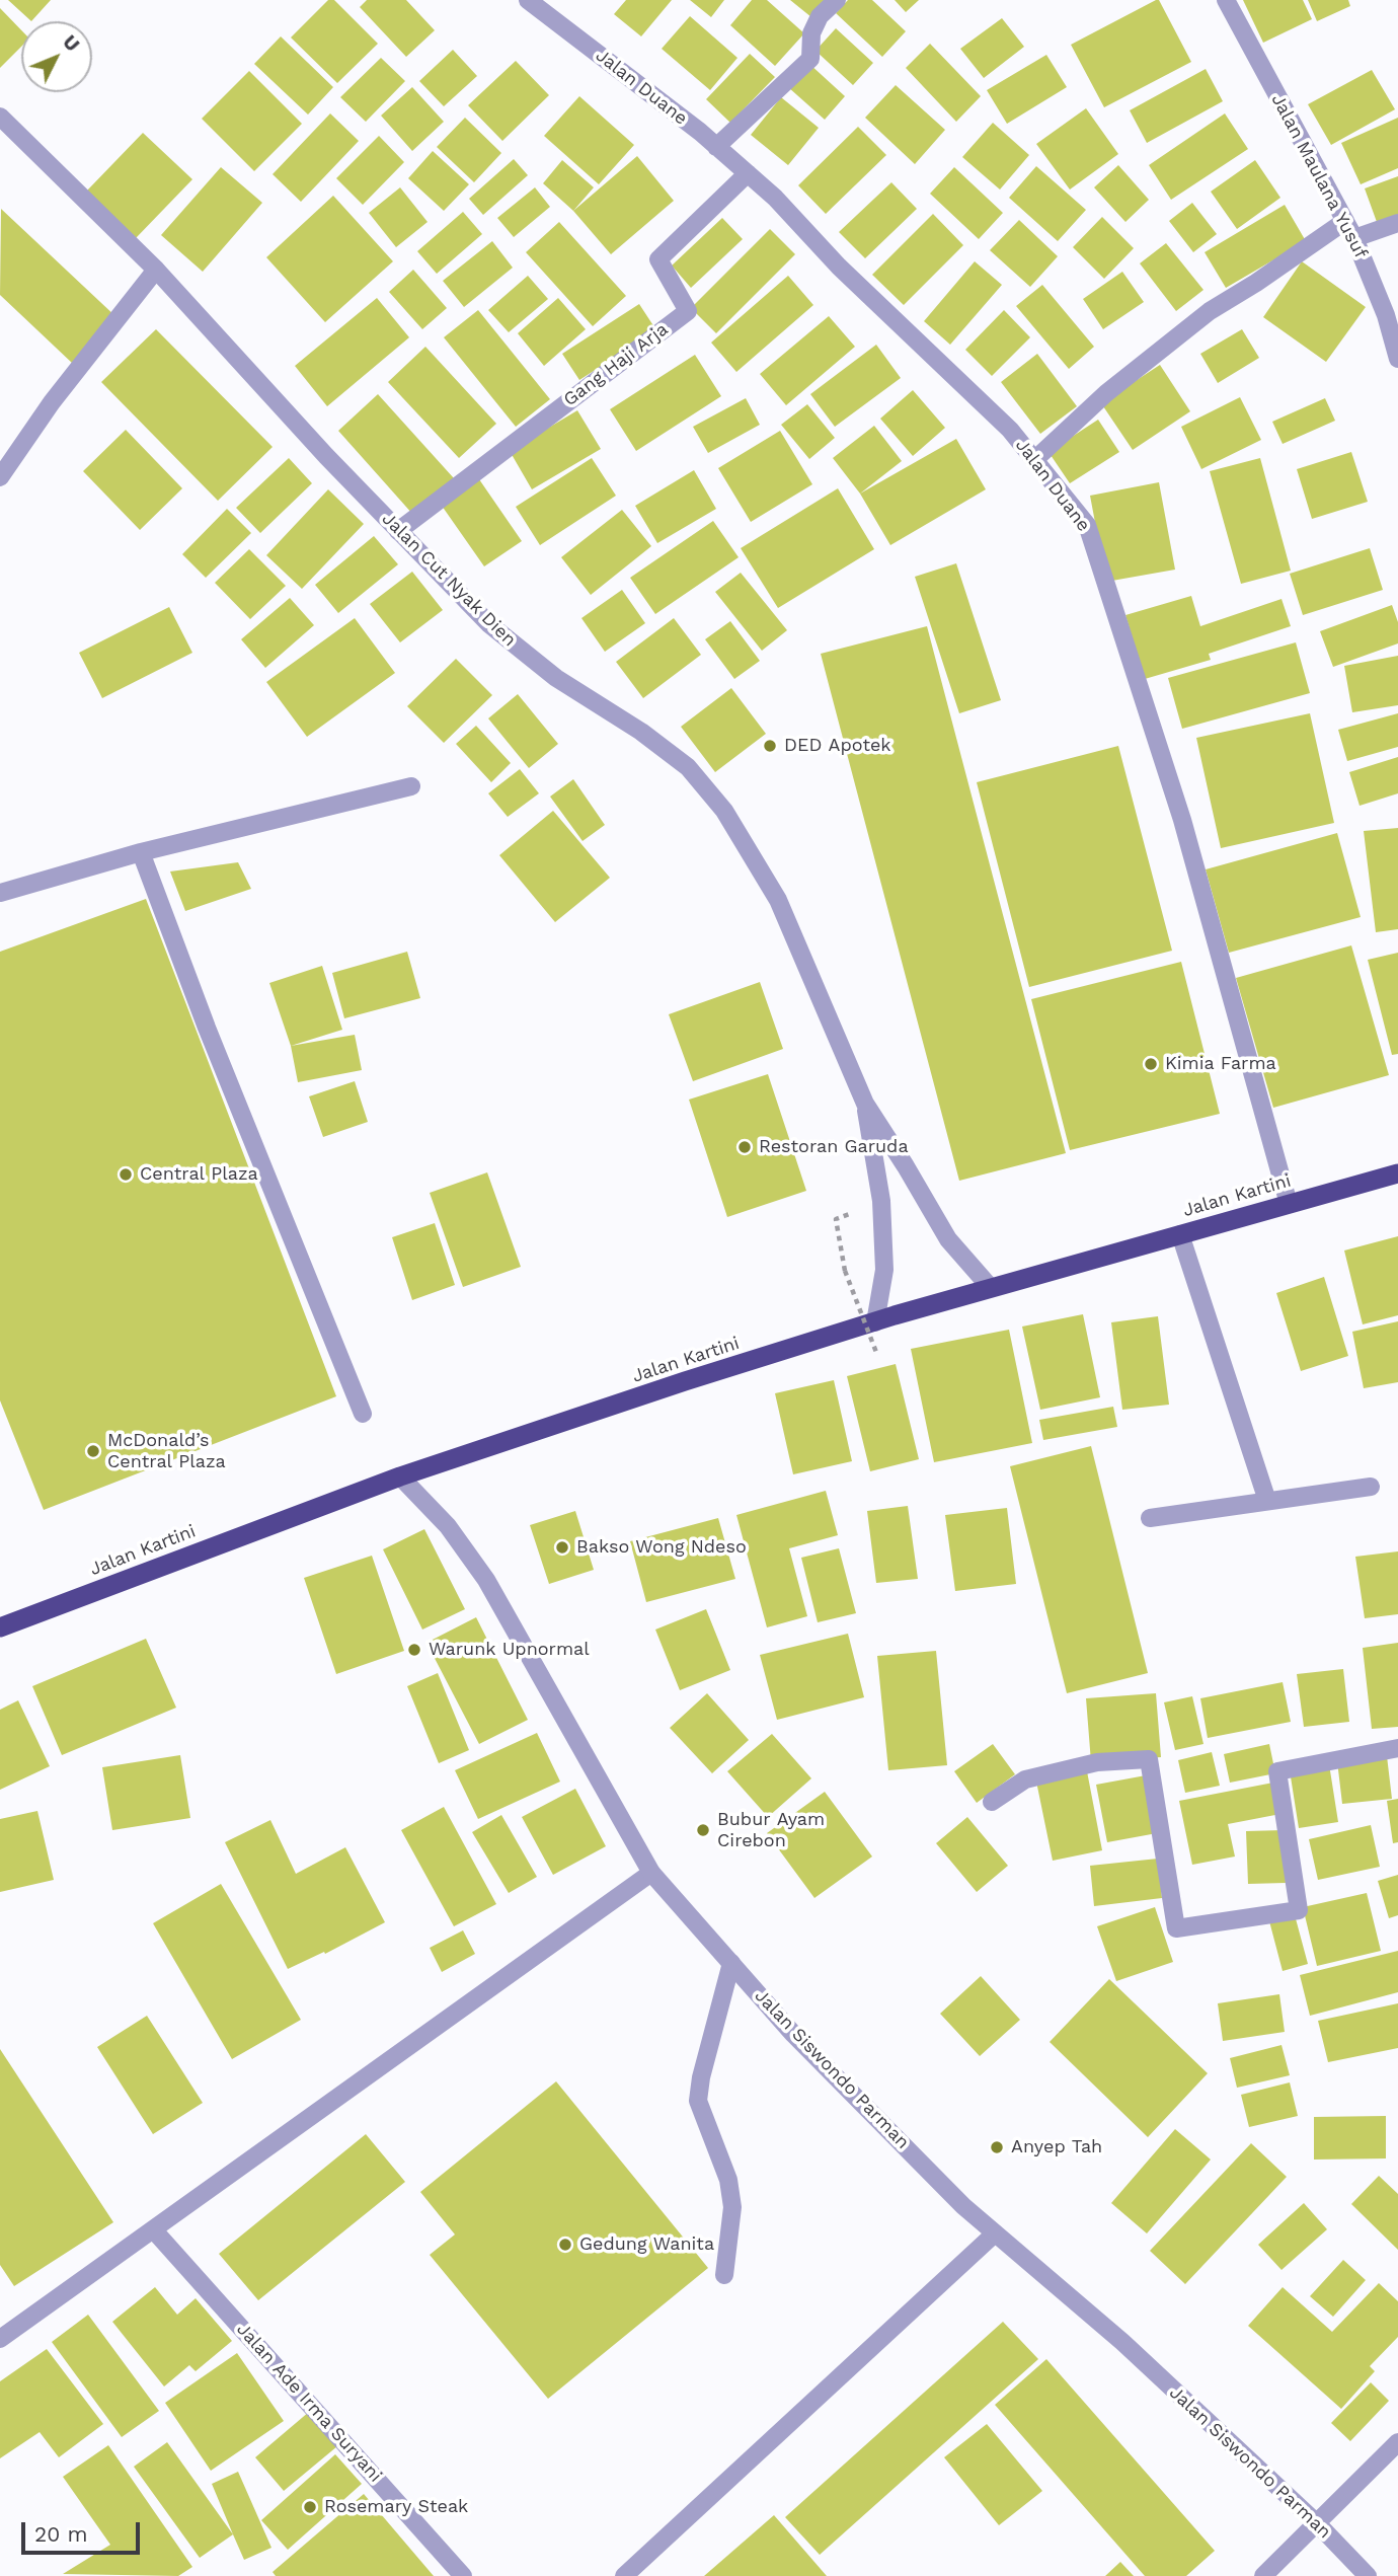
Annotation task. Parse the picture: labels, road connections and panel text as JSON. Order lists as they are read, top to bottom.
{
  "streets": {
    "highway": ["Jalan Kartini"],
    "street": [
      "Jalan Duane",
      "Jalan Maulana Yusuf",
      "Gang Haji Arja",
      "Jalan Cut Nyak Dien",
      "Jalan Siswondo Parman",
      "Jalan Ade Irma Suryani"
    ]
  },
  "crossings": [
    ["Jalan Duane", "Gang Haji Arja"],
    ["Jalan Duane", "Jalan Kartini"],
    ["Gang Haji Arja", "Jalan Cut Nyak Dien"],
    ["Jalan Cut Nyak Dien", "Jalan Kartini"],
    ["Jalan Kartini", "Jalan Siswondo Parman"]
  ],
  "places": [
    "DED Apotek",
    "Kimia Farma",
    "Restoran Garuda",
    "Central Plaza",
    "McDonald’s Central Plaza",
    "Bakso Wong Ndeso",
    "Warunk Upnormal",
    "Bubur Ayam Cirebon",
    "Anyep Tah",
    "Gedung Wanita",
    "Rosemary Steak"
  ],
  "scale_bar": "20 m",
  "north": "top right"
}
